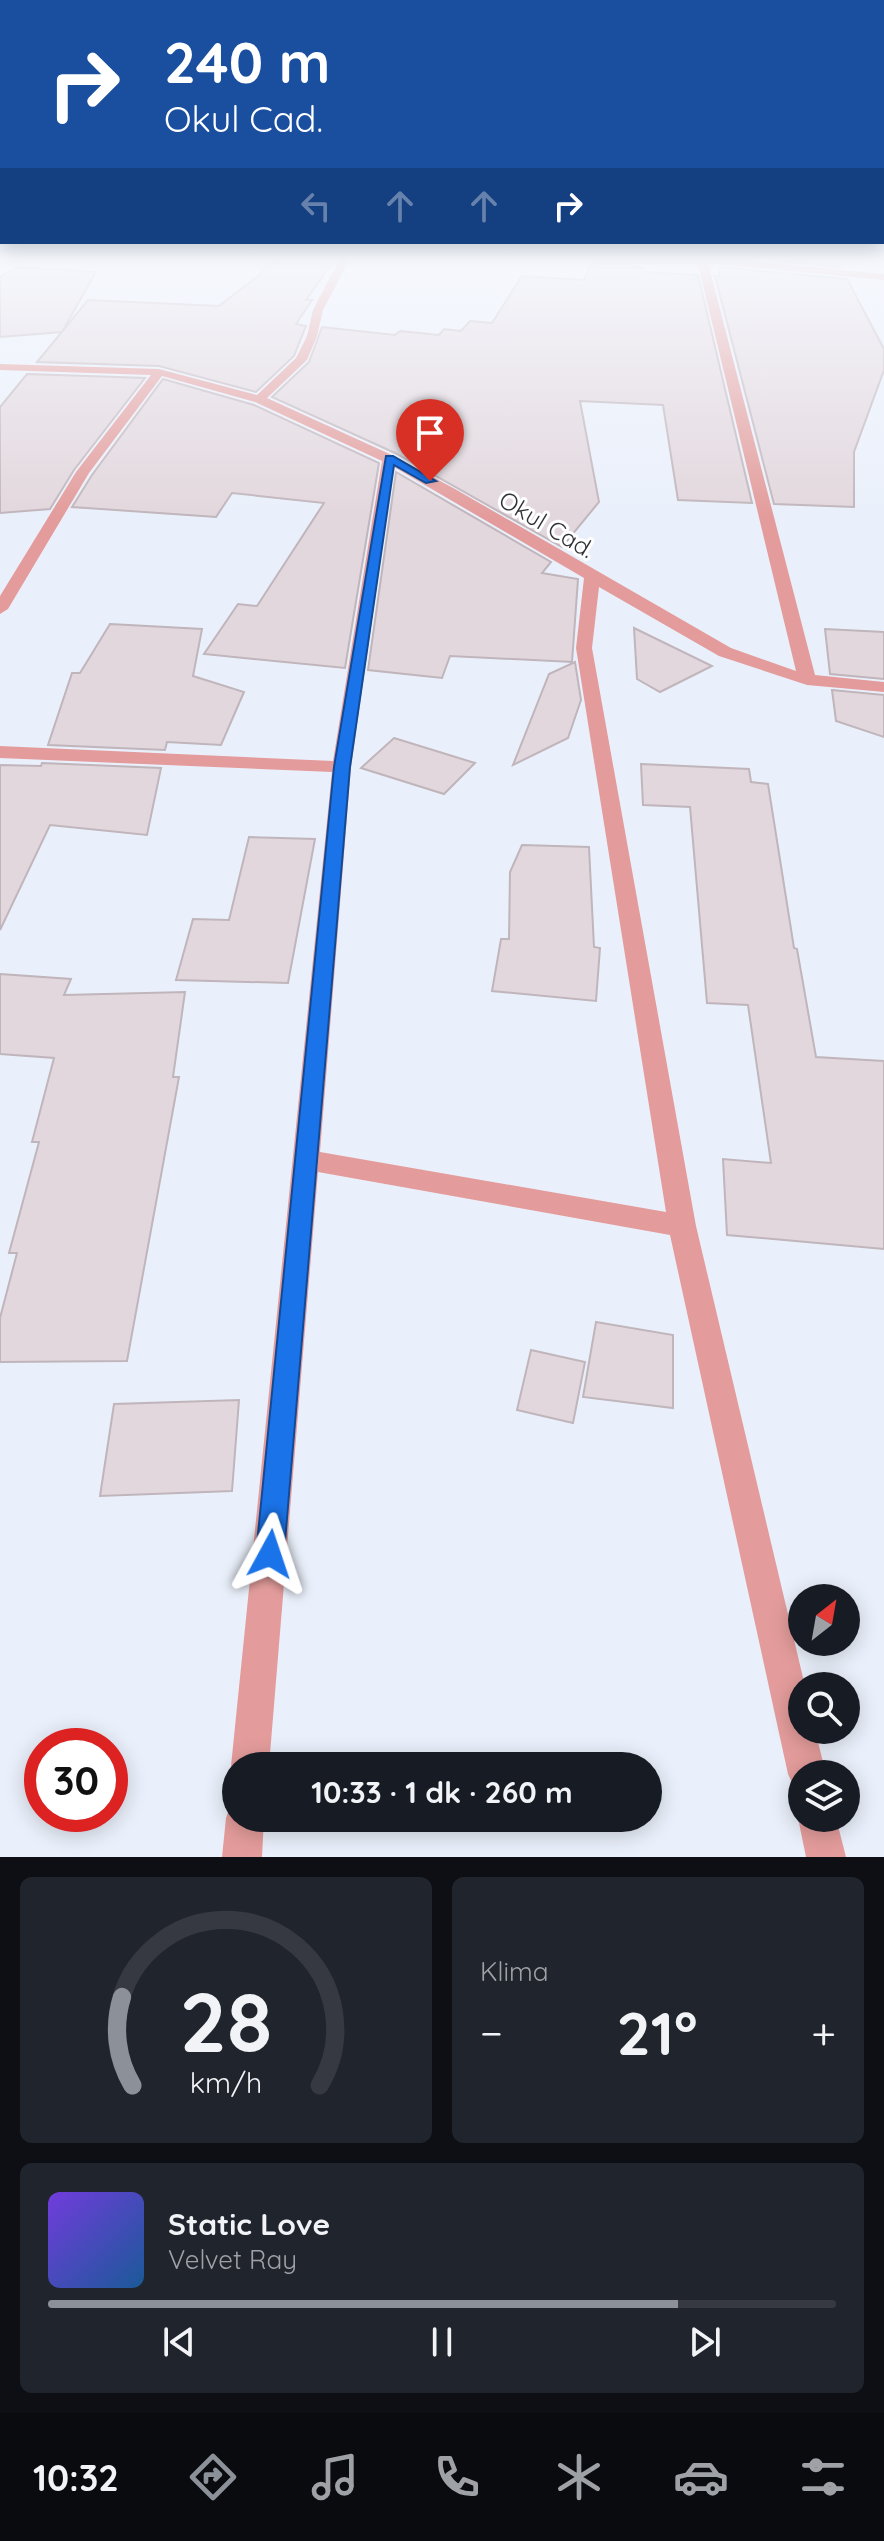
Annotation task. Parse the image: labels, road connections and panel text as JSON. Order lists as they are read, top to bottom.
{
  "streets": {
    "street": ["Okul Cad."]
  },
  "north": "top right",
  "page": {
    "turn": ["240 m", "Okul Cad."],
    "limit": "30",
    "trip": "10:33 · 1 dk · 260 m",
    "tile": "Klima",
    "heat": ["−", "21°", "+"],
    "song": ["Static Love", "Velvet Ray"],
    "tabs": "10:32",
    "gauge": ["28", "km/h"]
  }
}
